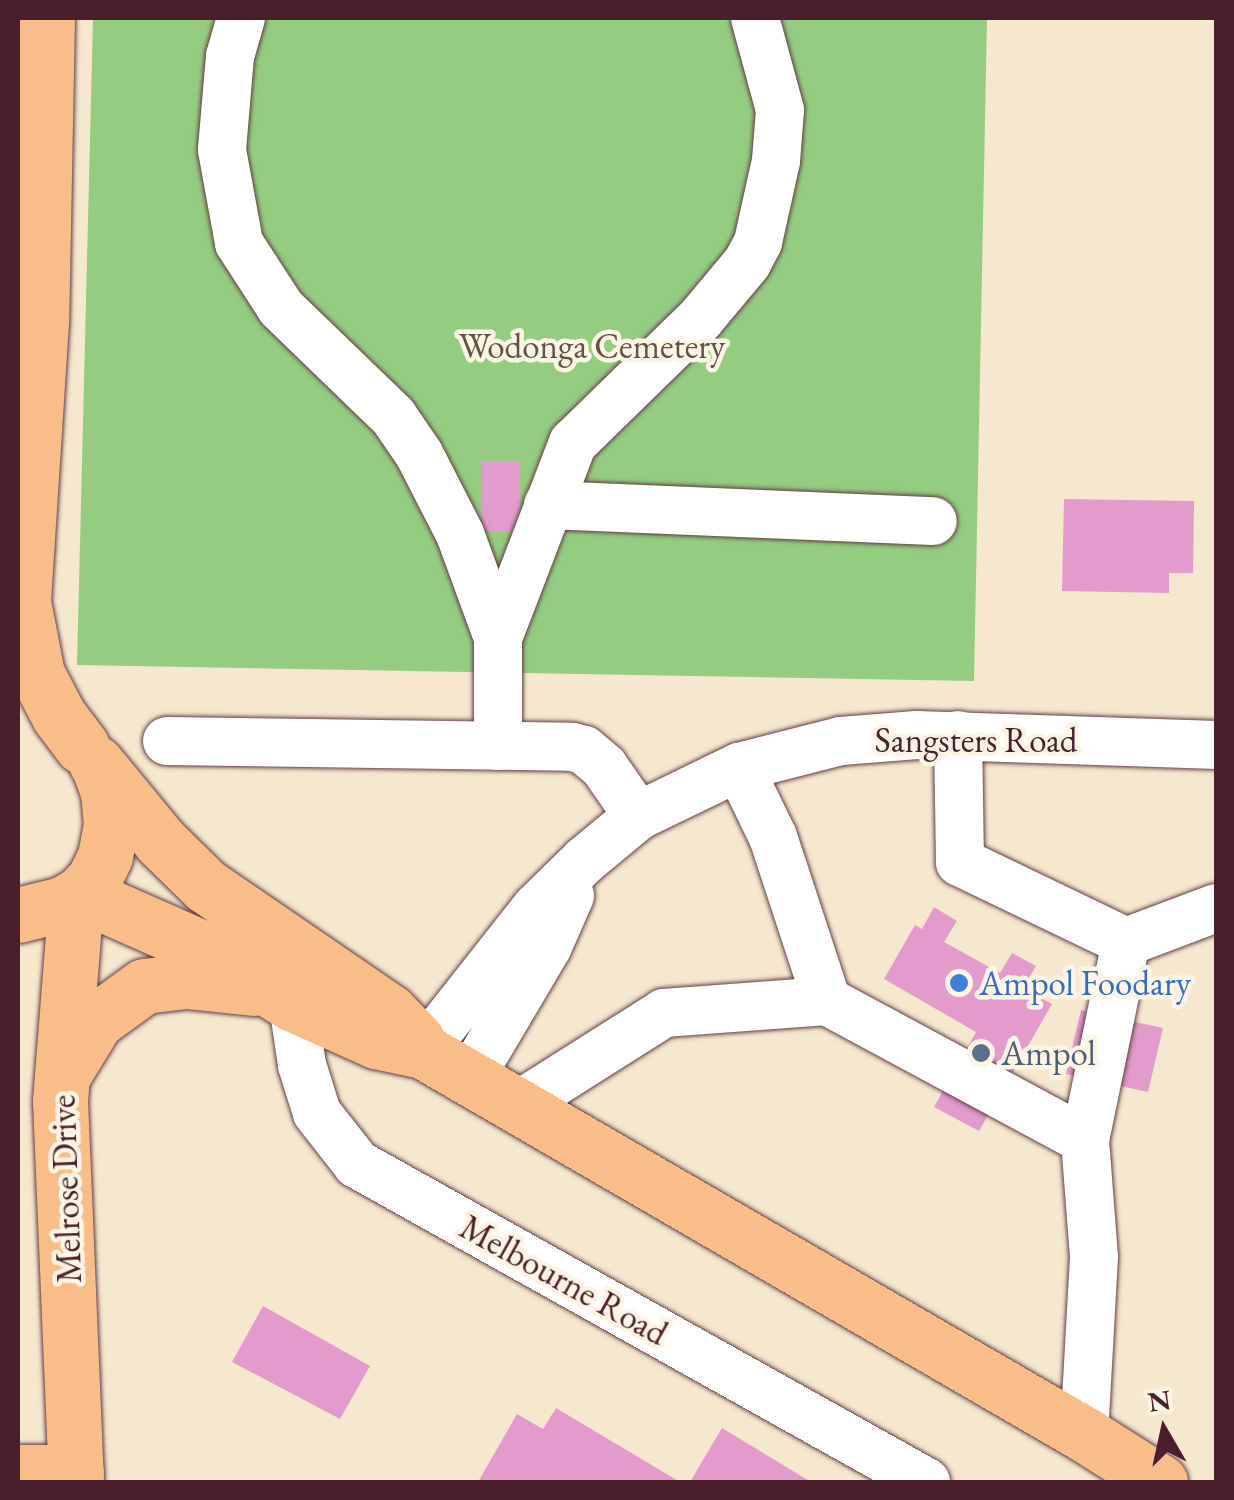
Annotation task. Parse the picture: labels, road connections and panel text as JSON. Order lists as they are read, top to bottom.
{
  "streets": {
    "main road": ["Melrose Drive"],
    "street": ["Sangsters Road", "Melbourne Road"]
  },
  "parks": ["Wodonga Cemetery"],
  "places": ["Ampol Foodary", "Ampol"],
  "north": "top"
}
